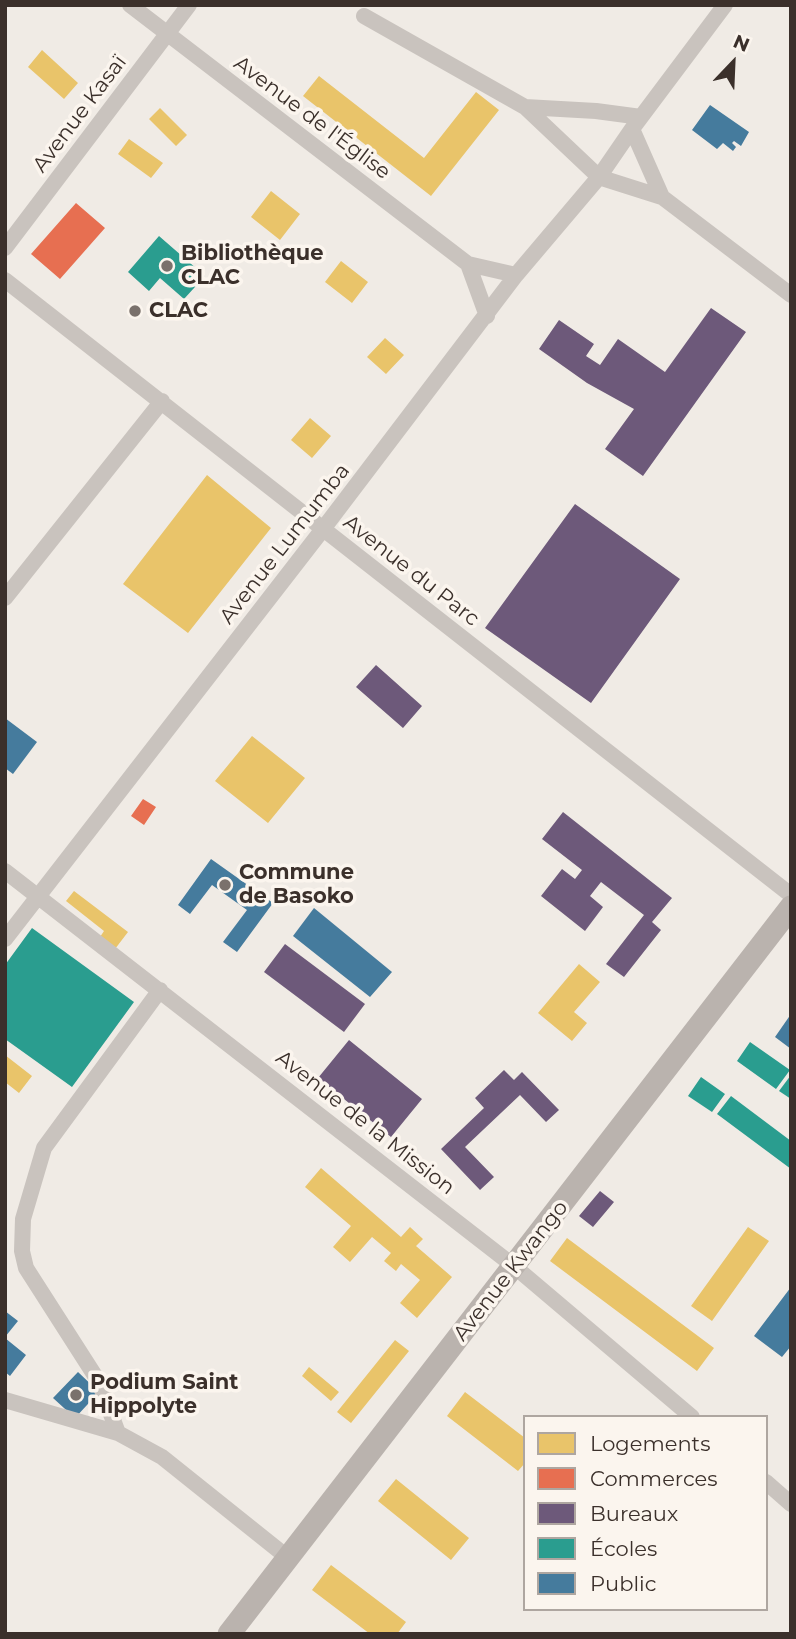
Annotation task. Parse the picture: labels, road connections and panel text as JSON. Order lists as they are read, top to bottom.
{
  "streets": {
    "street": [
      "Avenue Kasaï",
      "Avenue de l'Église",
      "Avenue Lumumba",
      "Avenue du Parc",
      "Avenue de la Mission",
      "Avenue Kwango"
    ]
  },
  "crossings": [
    ["Avenue Kasaï", "Avenue de l'Église"],
    ["Avenue Lumumba", "Avenue du Parc"],
    ["Avenue Lumumba", "Avenue de la Mission"],
    ["Avenue de la Mission", "Avenue Kwango"]
  ],
  "places": [
    "Bibliothèque CLAC",
    "CLAC",
    "Commune de Basoko",
    "Podium Saint Hippolyte"
  ],
  "legend": [
    "Logements",
    "Commerces",
    "Bureaux",
    "Écoles",
    "Public"
  ],
  "north": "top right"
}
